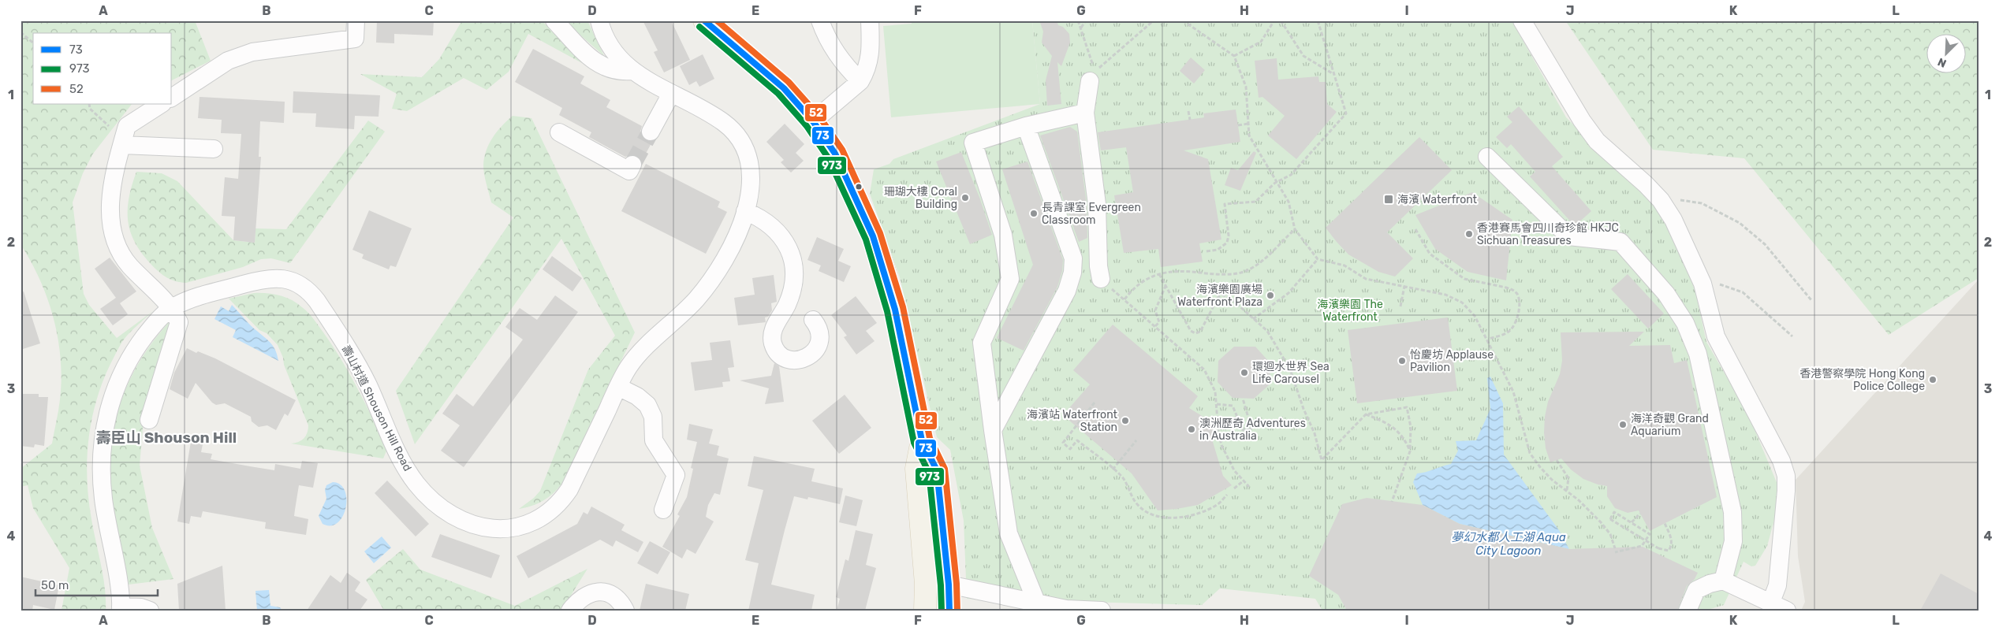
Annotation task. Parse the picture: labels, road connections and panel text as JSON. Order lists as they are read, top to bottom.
{
  "streets": {
    "street": ["壽山村道 Shouson Hill Road"]
  },
  "districts": ["壽臣山 Shouson Hill"],
  "water": ["夢幻水都人工湖 Aqua City Lagoon"],
  "parks": ["海濱樂園 The Waterfront"],
  "places": {
    "other": [
      "珊瑚大樓 Coral Building",
      "長青課室 Evergreen Classroom",
      "香港賽馬會四川奇珍館 HKJC Sichuan Treasures",
      "海濱樂園廣場 Waterfront Plaza",
      "怡慶坊 Applause Pavilion",
      "環迴水世界 Sea Life Carousel",
      "香港警察學院 Hong Kong Police College",
      "海濱站 Waterfront Station",
      "海洋奇觀 Grand Aquarium",
      "澳洲歷奇 Adventures in Australia"
    ],
    "transit": ["海濱 Waterfront"]
  },
  "lines": ["transit line 73", "transit line 52", "transit line 973"],
  "legend": ["73", "973", "52"],
  "scale_bar": "50 m",
  "north": "bottom left",
  "grid": {
    "columns": [
      "A",
      "B",
      "C",
      "D",
      "E",
      "F",
      "G",
      "H",
      "I",
      "J",
      "K",
      "L"
    ],
    "rows": [
      "1",
      "2",
      "3",
      "4"
    ]
  }
}
